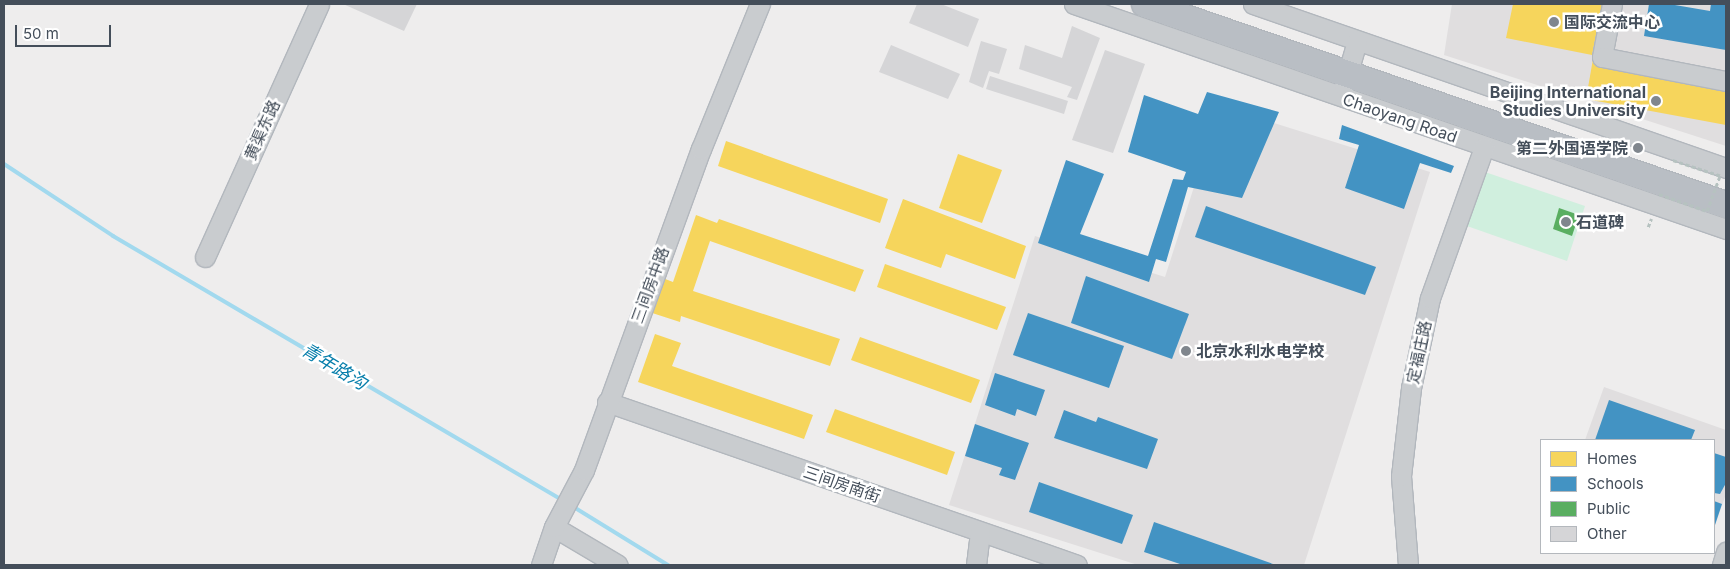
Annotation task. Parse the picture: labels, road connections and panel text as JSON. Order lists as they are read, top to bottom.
{
  "streets": {
    "highway": ["Chaoyang Road"],
    "street": [
      "黄渠东路",
      "三间房中路",
      "定福庄路",
      "三间房南街"
    ]
  },
  "crossings": [
    ["Chaoyang Road", "定福庄路"],
    ["三间房中路", "三间房南街"]
  ],
  "water": ["青年路沟"],
  "places": [
    "国际交流中心",
    "Beijing International Studies University",
    "第二外国语学院",
    "石道碑",
    "北京水利水电学校"
  ],
  "legend": [
    "Homes",
    "Schools",
    "Public",
    "Other"
  ],
  "scale_bar": "50 m"
}
